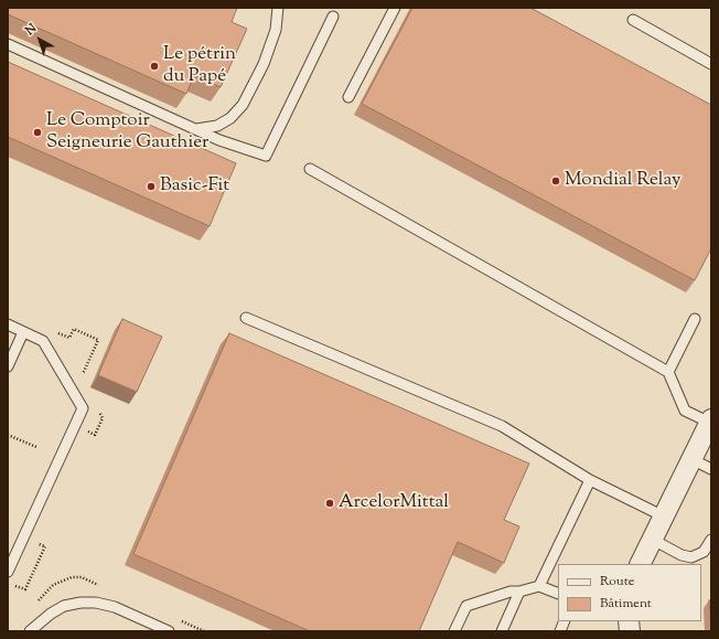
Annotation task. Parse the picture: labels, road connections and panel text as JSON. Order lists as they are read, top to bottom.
{
  "places": [
    "Le pétrin du Papé",
    "Le Comptoir Seigneurie Gauthier",
    "Mondial Relay",
    "Basic-Fit",
    "ArcelorMittal"
  ],
  "legend": ["Route", "Bâtiment"],
  "north": "top left"
}
